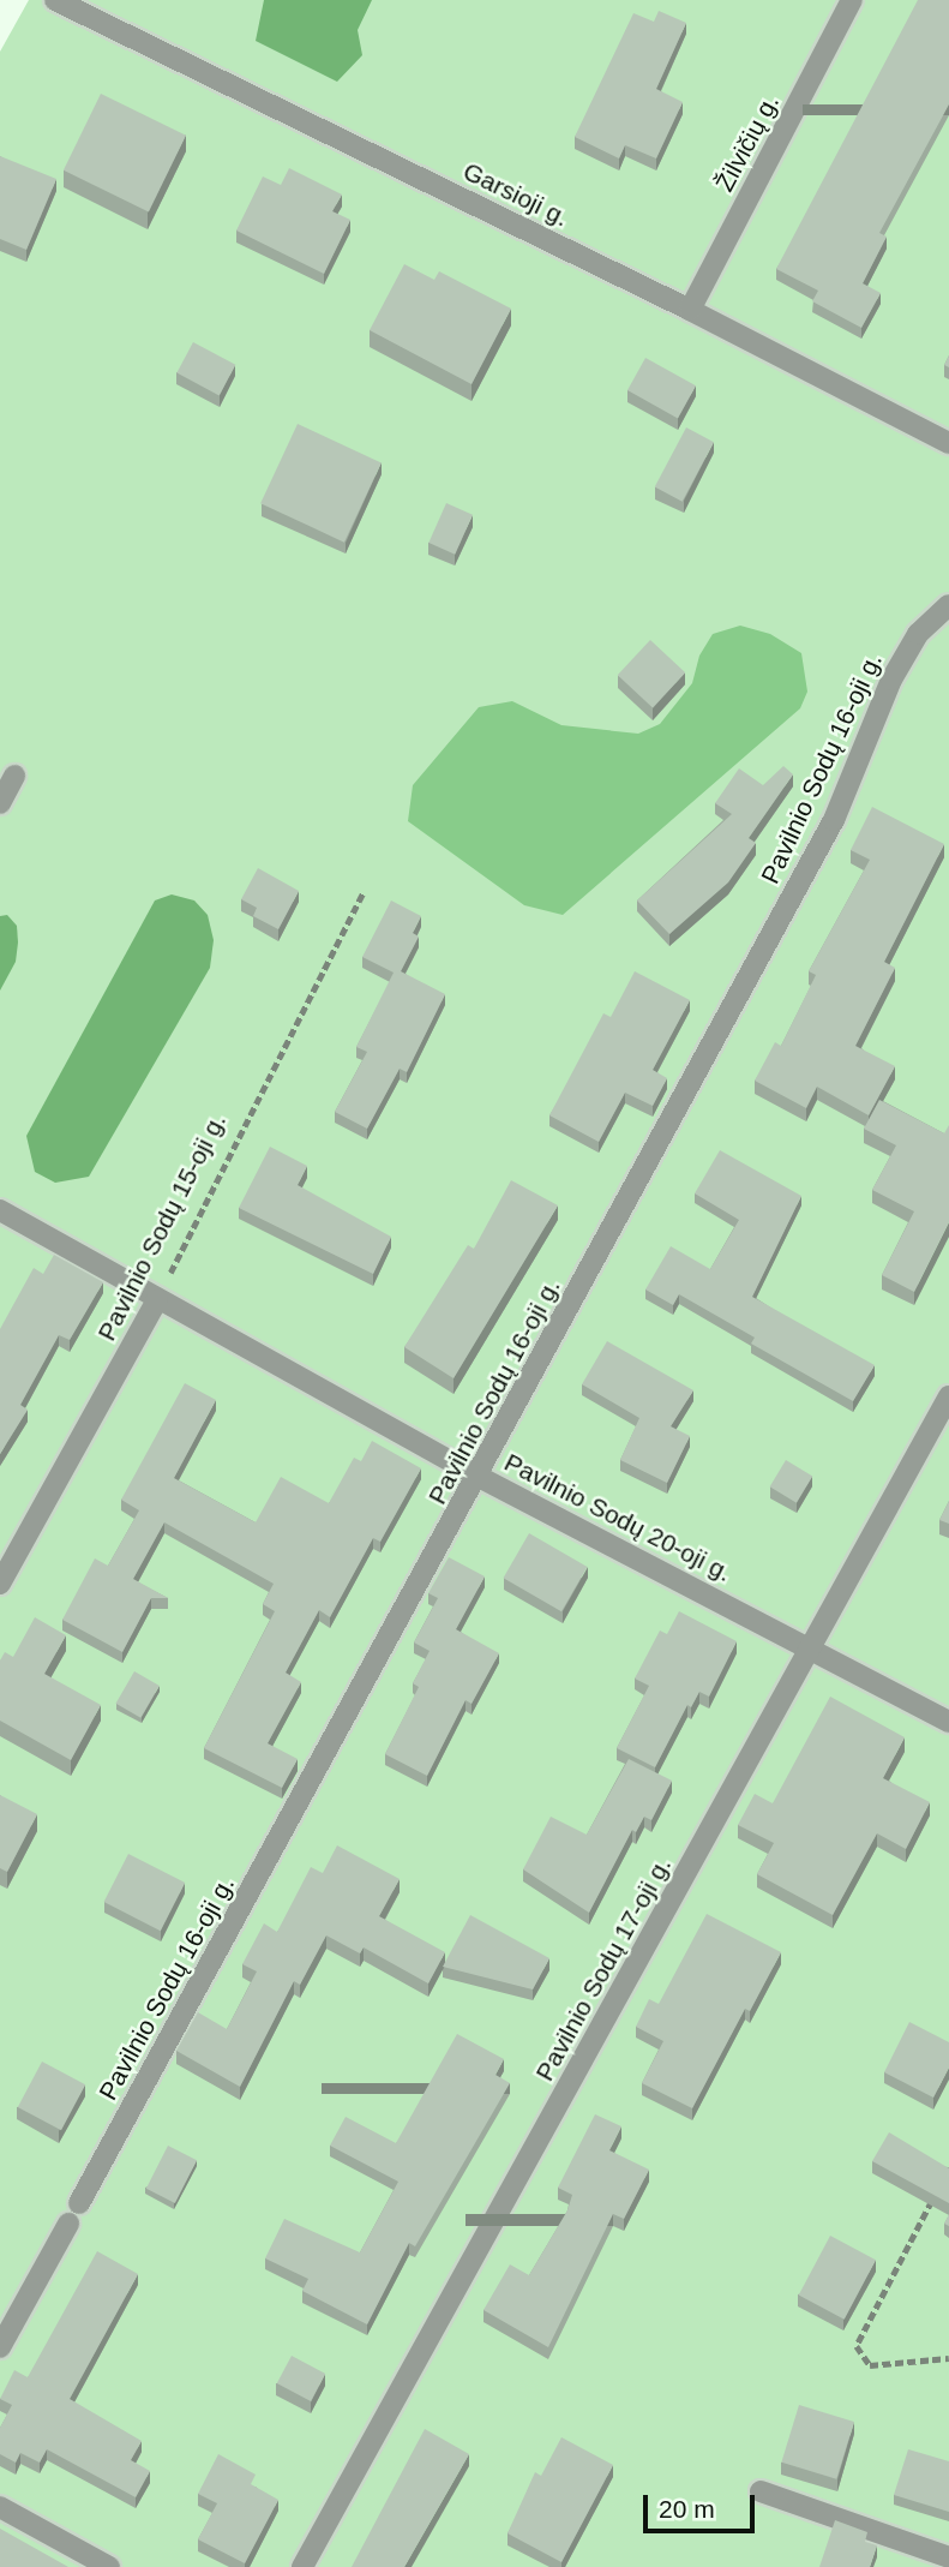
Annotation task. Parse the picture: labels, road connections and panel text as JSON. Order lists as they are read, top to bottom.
{
  "streets": {
    "street": [
      "Žilvičių g.",
      "Garsioji g.",
      "Pavilnio Sodų 16-oji g.",
      "Pavilnio Sodų 15-oji g.",
      "Pavilnio Sodų 20-oji g.",
      "Pavilnio Sodų 17-oji g."
    ]
  },
  "crossings": [
    ["Žilvičių g.", "Garsioji g."],
    ["Pavilnio Sodų 16-oji g.", "Pavilnio Sodų 20-oji g."],
    ["Pavilnio Sodų 15-oji g.", "Pavilnio Sodų 20-oji g."],
    ["Pavilnio Sodų 20-oji g.", "Pavilnio Sodų 17-oji g."]
  ],
  "scale_bar": "20 m"
}
